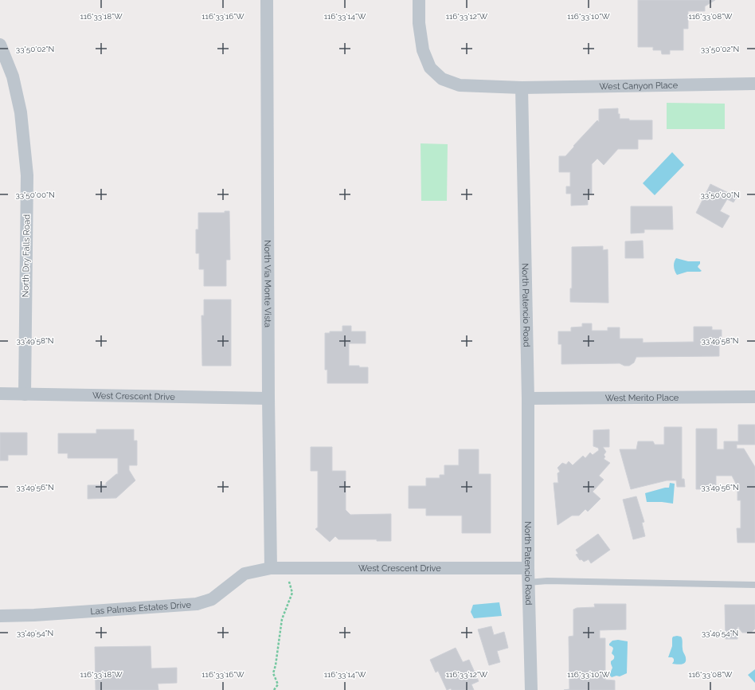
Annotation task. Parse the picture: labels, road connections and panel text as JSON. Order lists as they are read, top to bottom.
{
  "streets": {
    "street": [
      "West Canyon Place",
      "North Dry Falls Road",
      "North Via Monte Vista",
      "North Patencio Road",
      "West Crescent Drive",
      "West Merito Place",
      "Las Palmas Estates Drive"
    ]
  },
  "crossings": [
    ["West Canyon Place", "North Patencio Road"],
    ["North Dry Falls Road", "West Crescent Drive"],
    ["North Via Monte Vista", "West Crescent Drive"],
    ["North Via Monte Vista", "Las Palmas Estates Drive"],
    ["North Patencio Road", "West Crescent Drive"],
    ["North Patencio Road", "West Merito Place"],
    ["West Crescent Drive", "Las Palmas Estates Drive"]
  ],
  "coordinates": [
    "116°33'18\"W",
    "116°33'16\"W",
    "116°33'14\"W",
    "116°33'12\"W",
    "116°33'10\"W",
    "116°33'08\"W",
    "33°50'02\"N",
    "33°50'00\"N",
    "33°49'58\"N",
    "33°49'56\"N",
    "33°49'54\"N"
  ]
}
